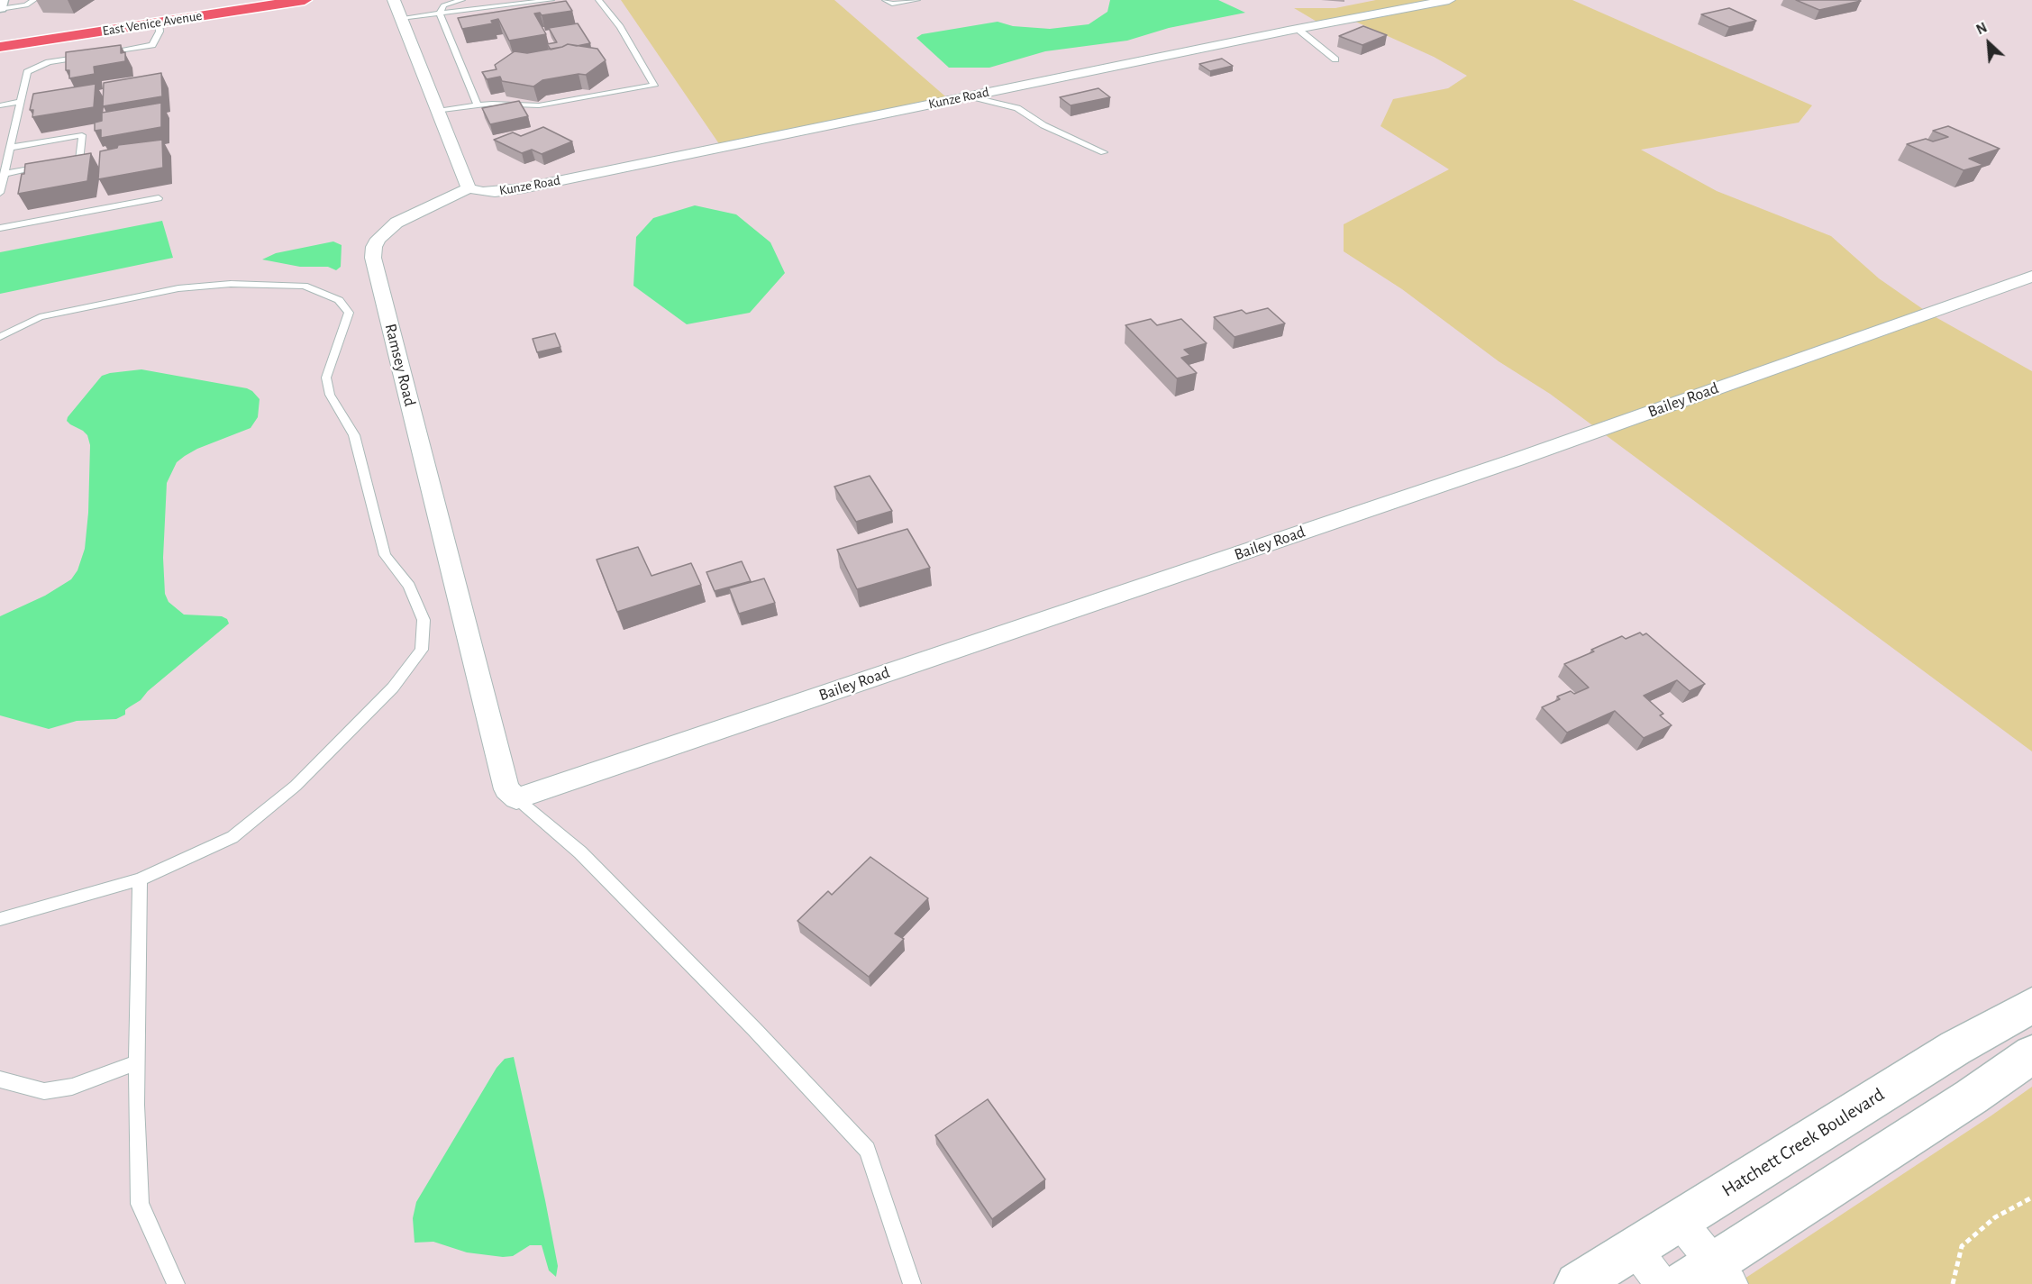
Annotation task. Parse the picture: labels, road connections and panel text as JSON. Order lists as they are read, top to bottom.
{
  "streets": {
    "main road": ["East Venice Avenue"],
    "street": [
      "Kunze Road",
      "Ramsey Road",
      "Bailey Road",
      "Hatchett Creek Boulevard"
    ]
  },
  "crossings": [
    ["Kunze Road", "Ramsey Road"],
    ["Ramsey Road", "Bailey Road"]
  ],
  "north": "top left"
}
